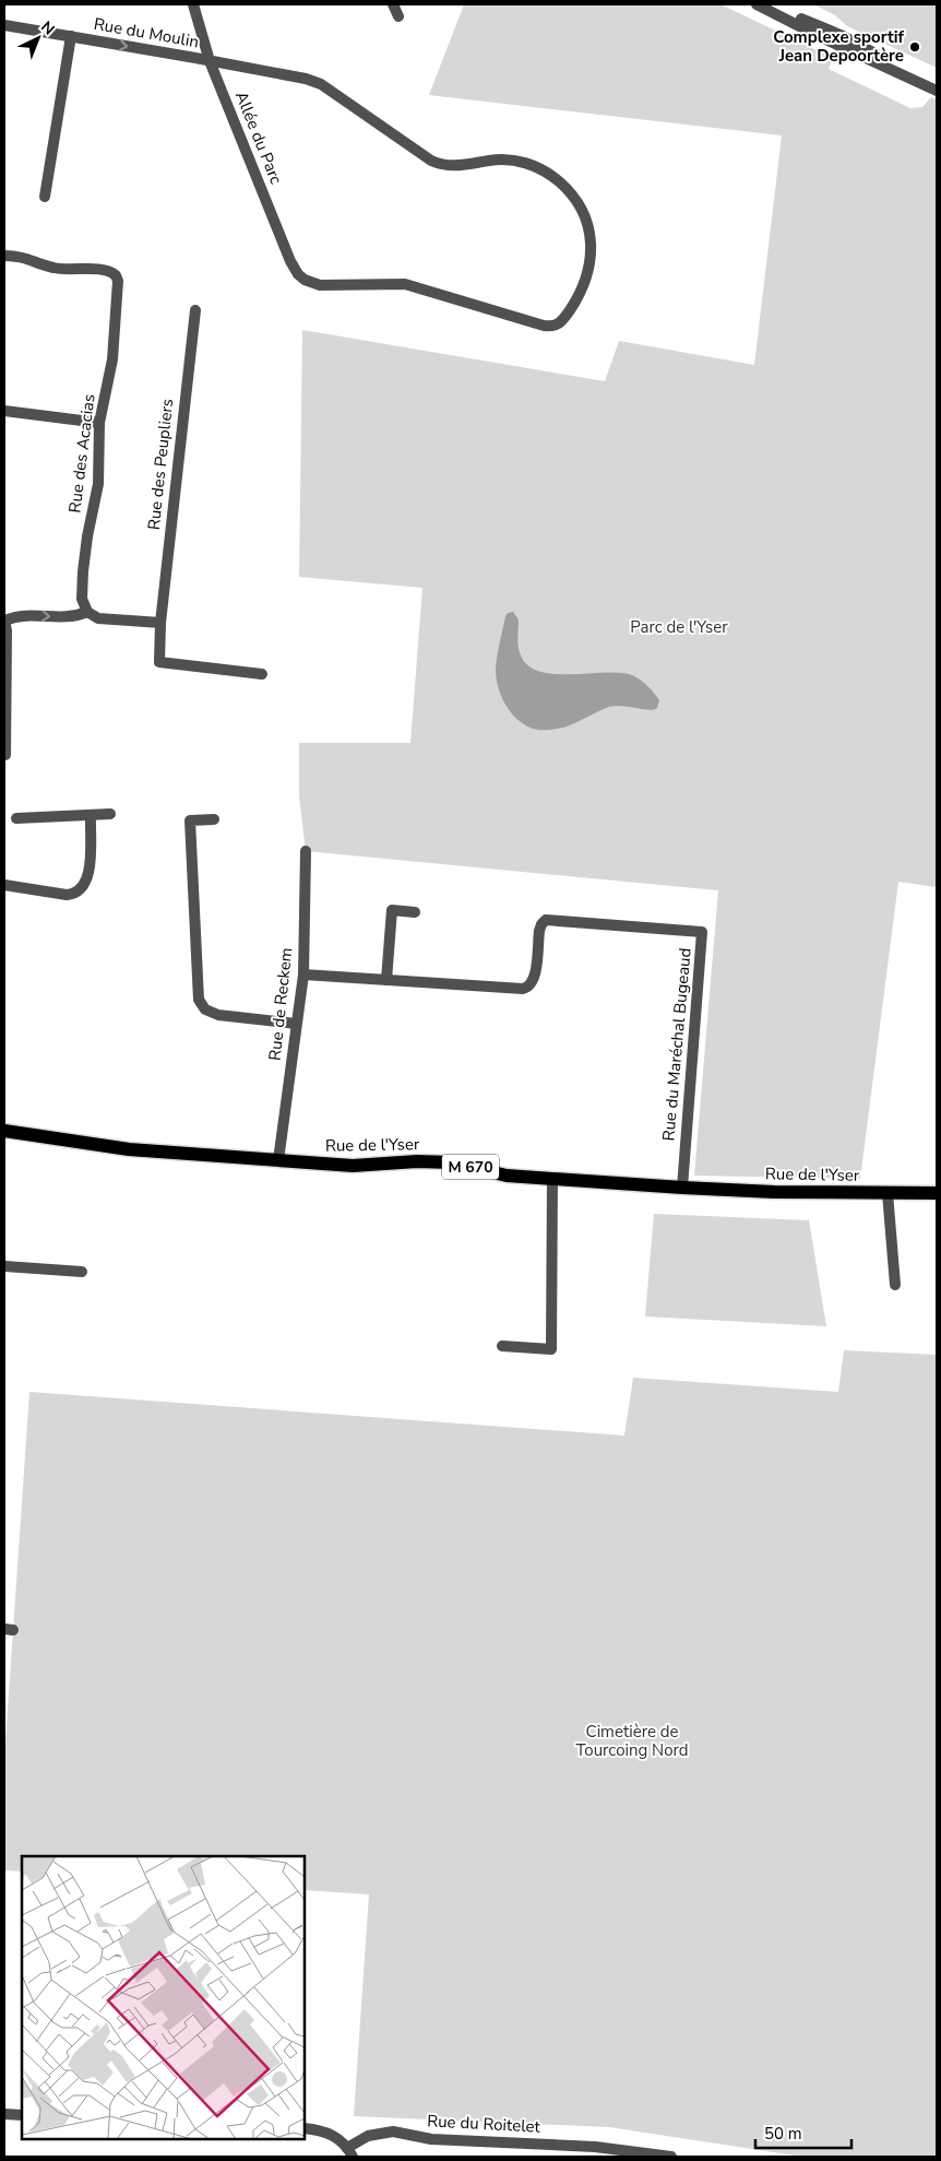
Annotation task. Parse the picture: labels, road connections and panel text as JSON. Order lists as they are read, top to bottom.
{
  "streets": {
    "main road": ["Rue de l'Yser", "M 670"],
    "street": [
      "Rue du Moulin",
      "Allée du Parc",
      "Rue des Acacias",
      "Rue des Peupliers",
      "Rue de Reckem",
      "Rue du Maréchal Bugeaud",
      "Rue du Roitelet"
    ]
  },
  "crossings": [
    ["Rue du Moulin", "Allée du Parc"],
    ["Rue de Reckem", "Rue du Maréchal Bugeaud"],
    ["Rue de Reckem", "Rue de l'Yser"],
    ["Rue du Maréchal Bugeaud", "Rue de l'Yser"]
  ],
  "parks": ["Parc de l'Yser", "Cimetière de Tourcoing Nord"],
  "places": ["Complexe sportif Jean Depoortère"],
  "scale_bar": "50 m",
  "north": "top right"
}
